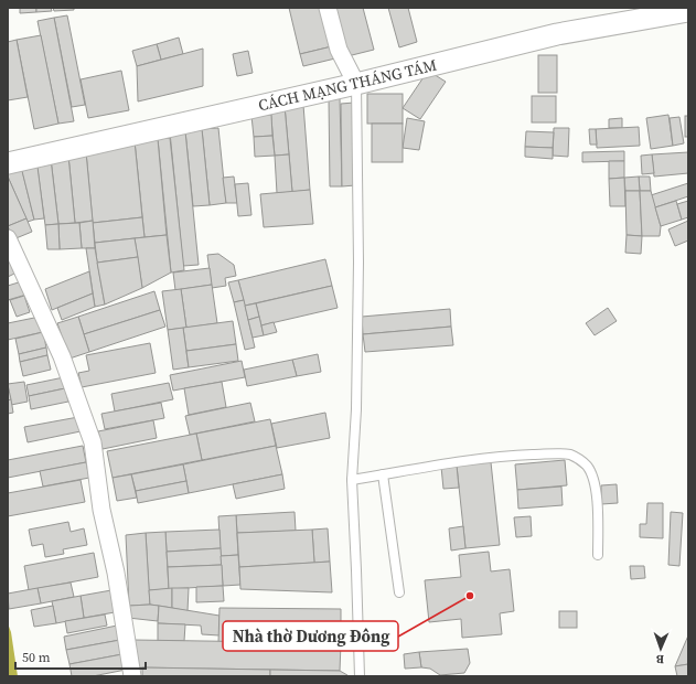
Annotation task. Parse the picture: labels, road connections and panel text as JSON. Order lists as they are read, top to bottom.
{
  "streets": {
    "street": ["CÁCH MẠNG THÁNG TÁM"]
  },
  "places": ["Nhà thờ Dương Đông"],
  "scale_bar": "50 m",
  "north": "bottom"
}
